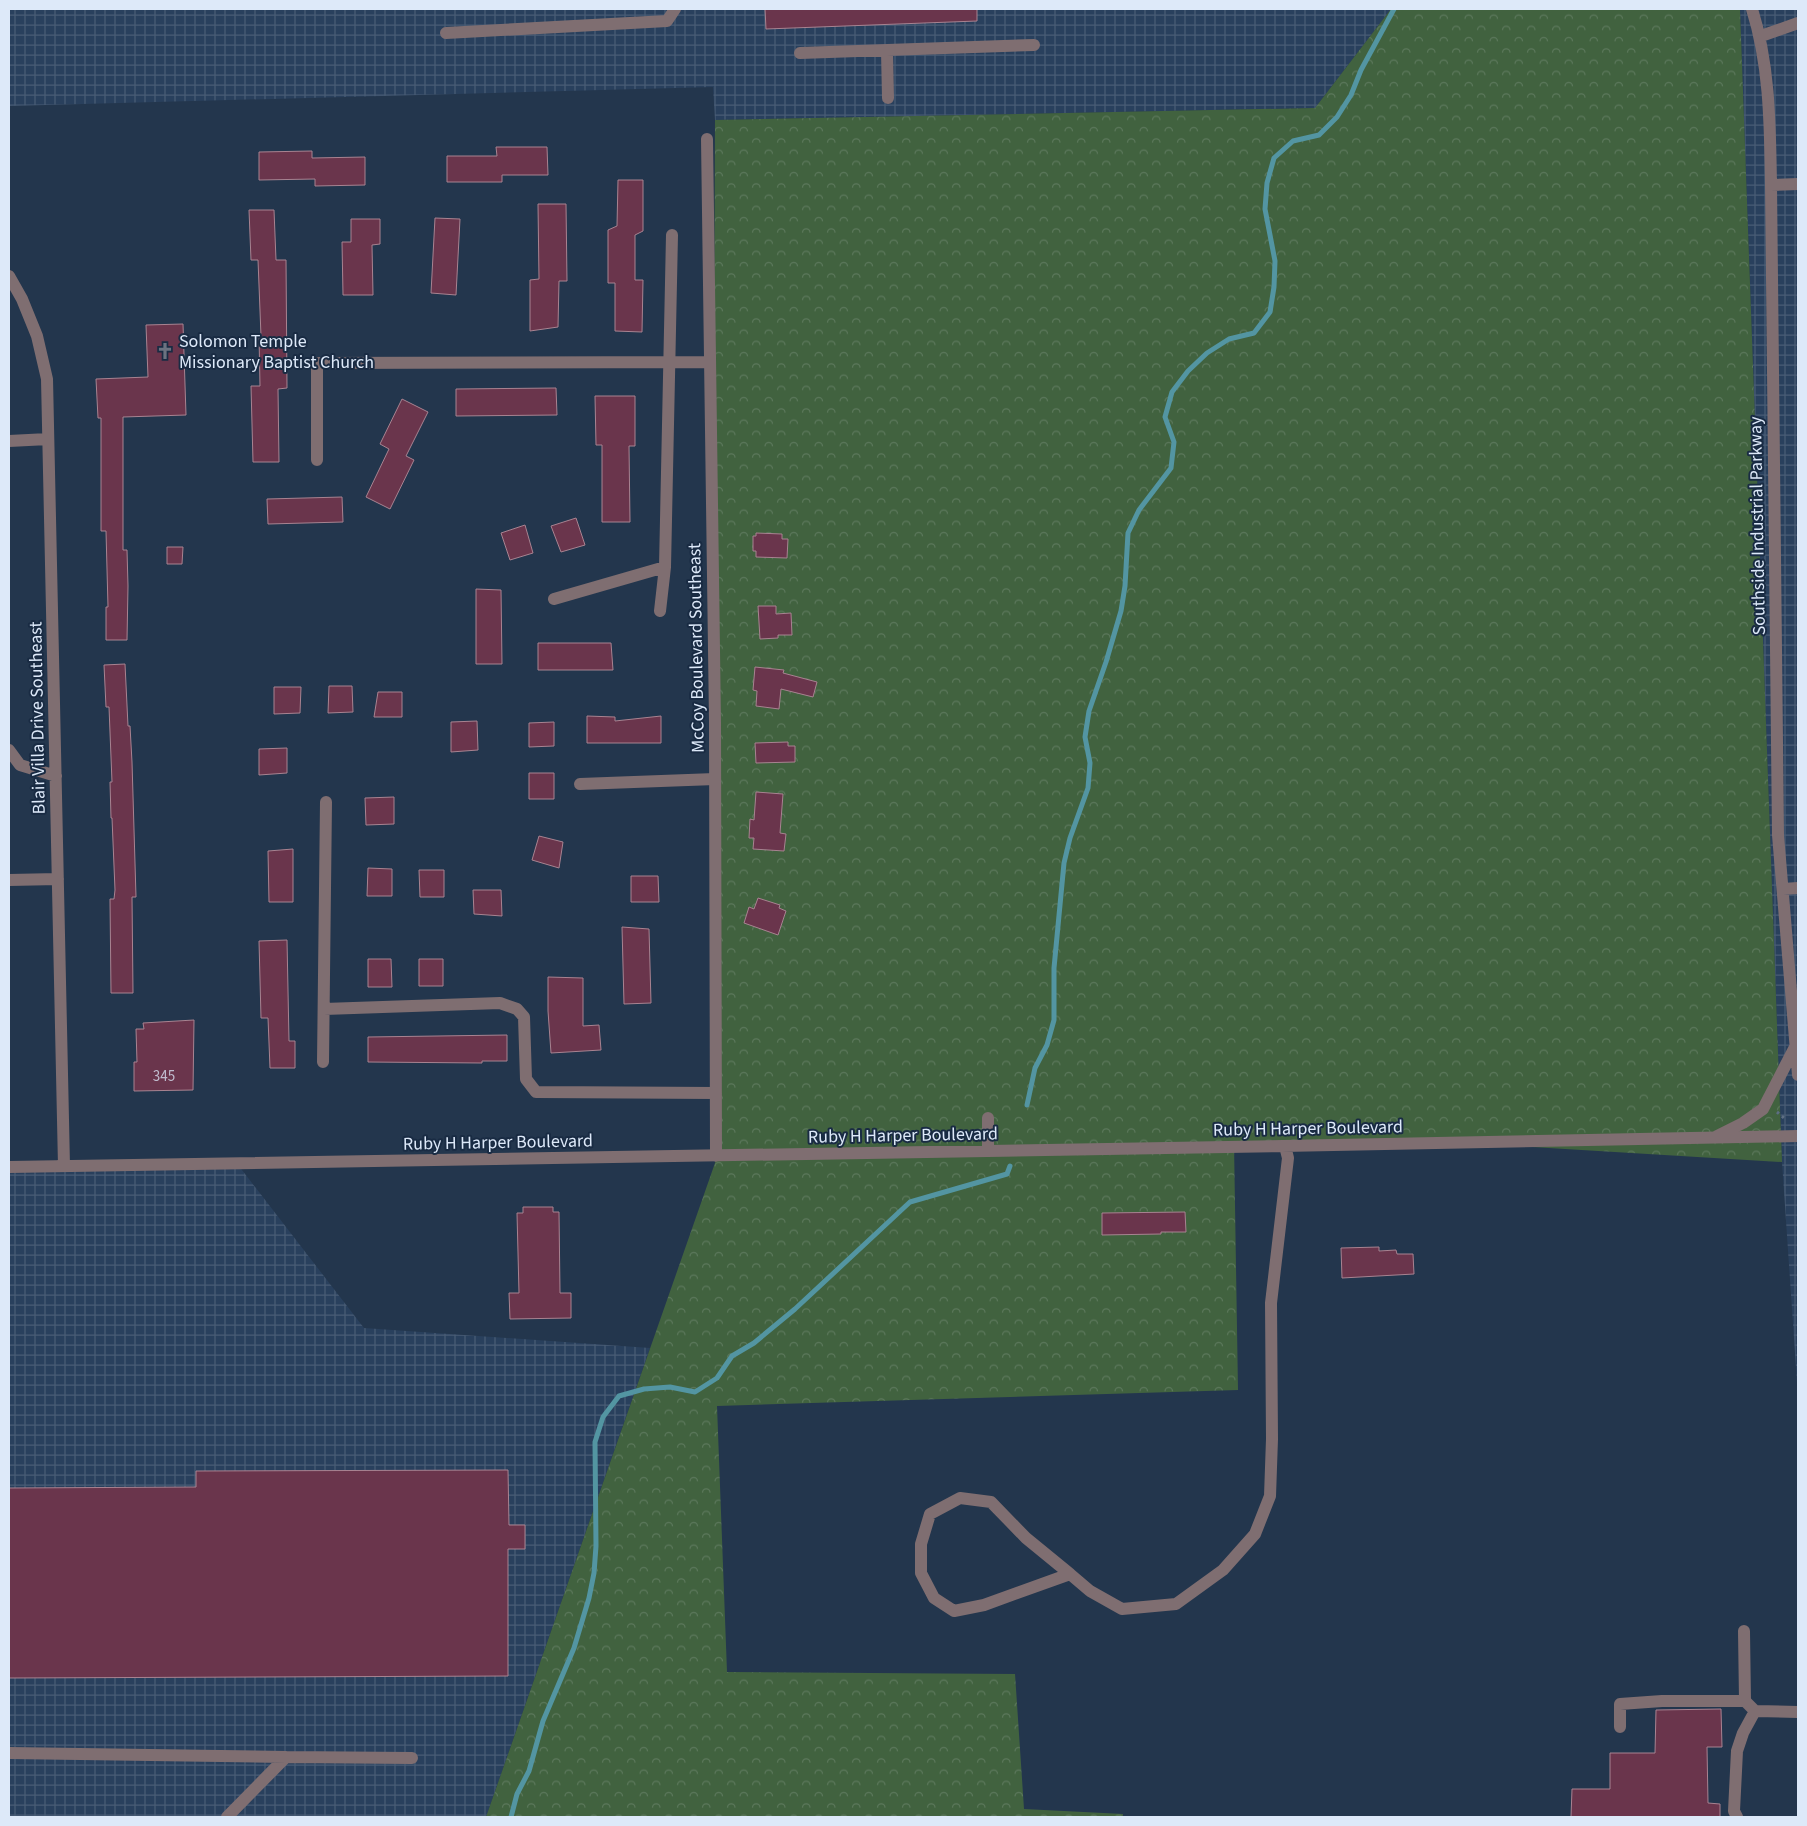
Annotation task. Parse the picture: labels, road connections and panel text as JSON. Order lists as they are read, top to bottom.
{
  "streets": {
    "street": [
      "Southside Industrial Parkway",
      "McCoy Boulevard Southeast",
      "Blair Villa Drive Southeast",
      "Ruby H Harper Boulevard"
    ]
  },
  "crossings": [
    ["McCoy Boulevard Southeast", "Ruby H Harper Boulevard"],
    ["Blair Villa Drive Southeast", "Ruby H Harper Boulevard"]
  ],
  "places": {
    "church": ["Solomon Temple Missionary Baptist Church"]
  },
  "house_numbers": ["345"]
}
